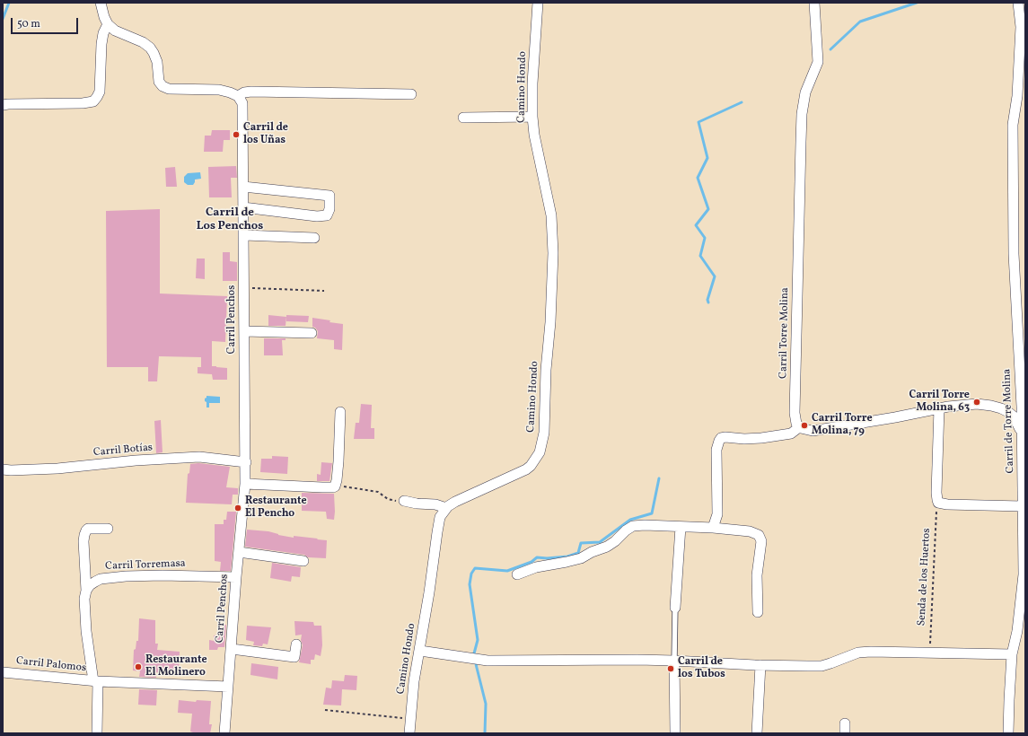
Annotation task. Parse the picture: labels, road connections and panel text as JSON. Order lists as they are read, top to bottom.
{
  "streets": {
    "street": [
      "Camino Hondo",
      "Carril Penchos",
      "Carril Torre Molina",
      "Carril de Torre Molina",
      "Carril Botías",
      "Carril Torremasa",
      "Carril Palomos"
    ],
    "path": ["Senda de los Huertos"]
  },
  "crossings": [
    ["Carril Penchos", "Carril Botías"],
    ["Carril Penchos", "Carril Torremasa"],
    ["Carril Penchos", "Carril Palomos"]
  ],
  "districts": ["Carril de Los Penchos"],
  "places": [
    "Carril de los Uñas",
    "Carril Torre Molina, 63",
    "Carril Torre Molina, 79",
    "Restaurante El Pencho",
    "Restaurante El Molinero",
    "Carril de los Tubos"
  ],
  "scale_bar": "50 m"
}
